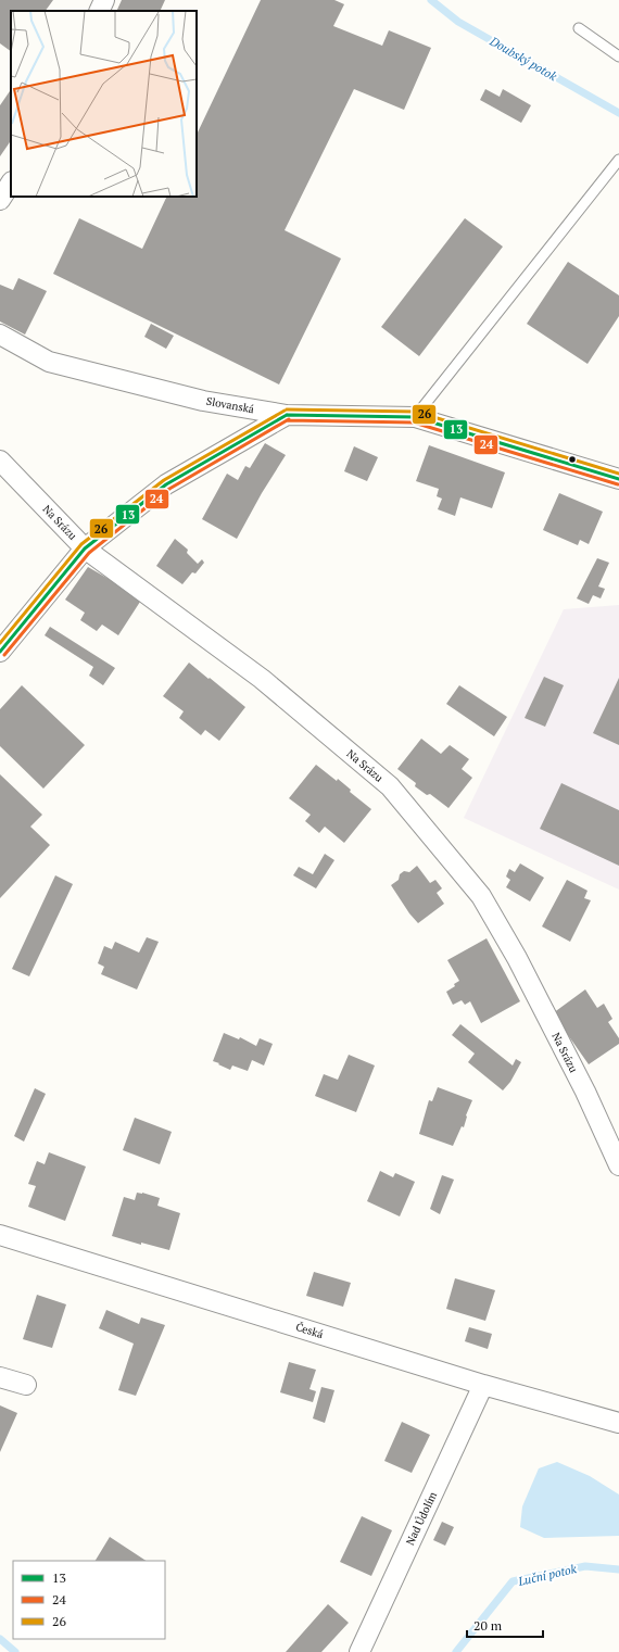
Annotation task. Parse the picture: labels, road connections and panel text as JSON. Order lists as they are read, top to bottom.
{
  "streets": {
    "street": [
      "Slovanská",
      "Na Srázu",
      "Česká",
      "Nad Údolím"
    ]
  },
  "crossings": [
    ["Česká", "Nad Údolím"]
  ],
  "water": ["Doubský potok", "Luční potok"],
  "lines": ["transit line 26", "transit line 13", "transit line 24"],
  "legend": ["13", "24", "26"],
  "scale_bar": "20 m"
}
